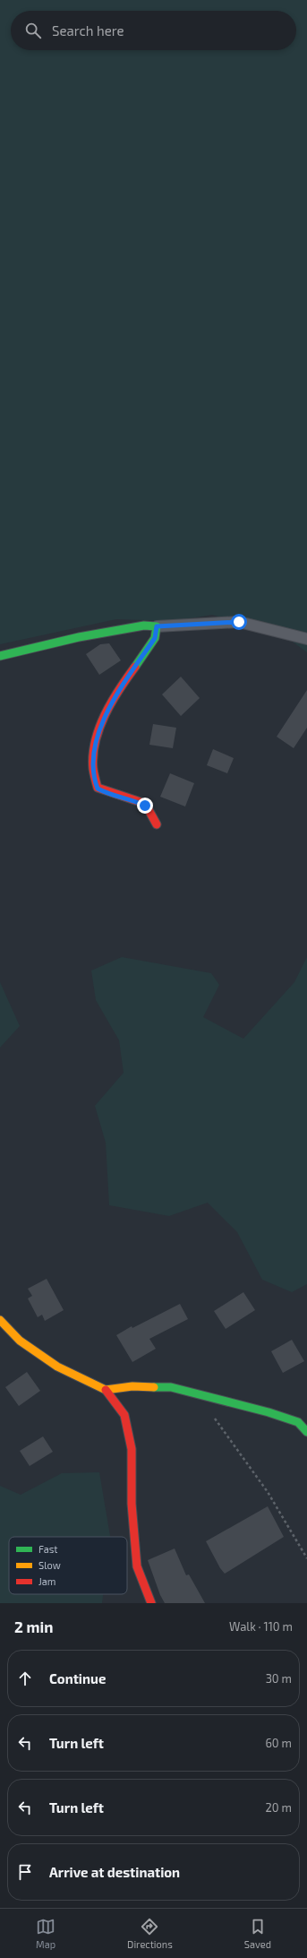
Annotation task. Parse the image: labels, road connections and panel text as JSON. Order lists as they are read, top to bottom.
{
  "legend": ["Fast", "Slow", "Jam"],
  "page": {
    "search": "Search here",
    "heading": ["2 min", "Walk · 110 m"],
    "list": [
      ["Continue", "30 m"],
      ["Turn left", "60 m"],
      ["Turn left", "20 m"],
      "Arrive at destination"
    ],
    "nav": ["Map", "Directions", "Saved"]
  }
}
